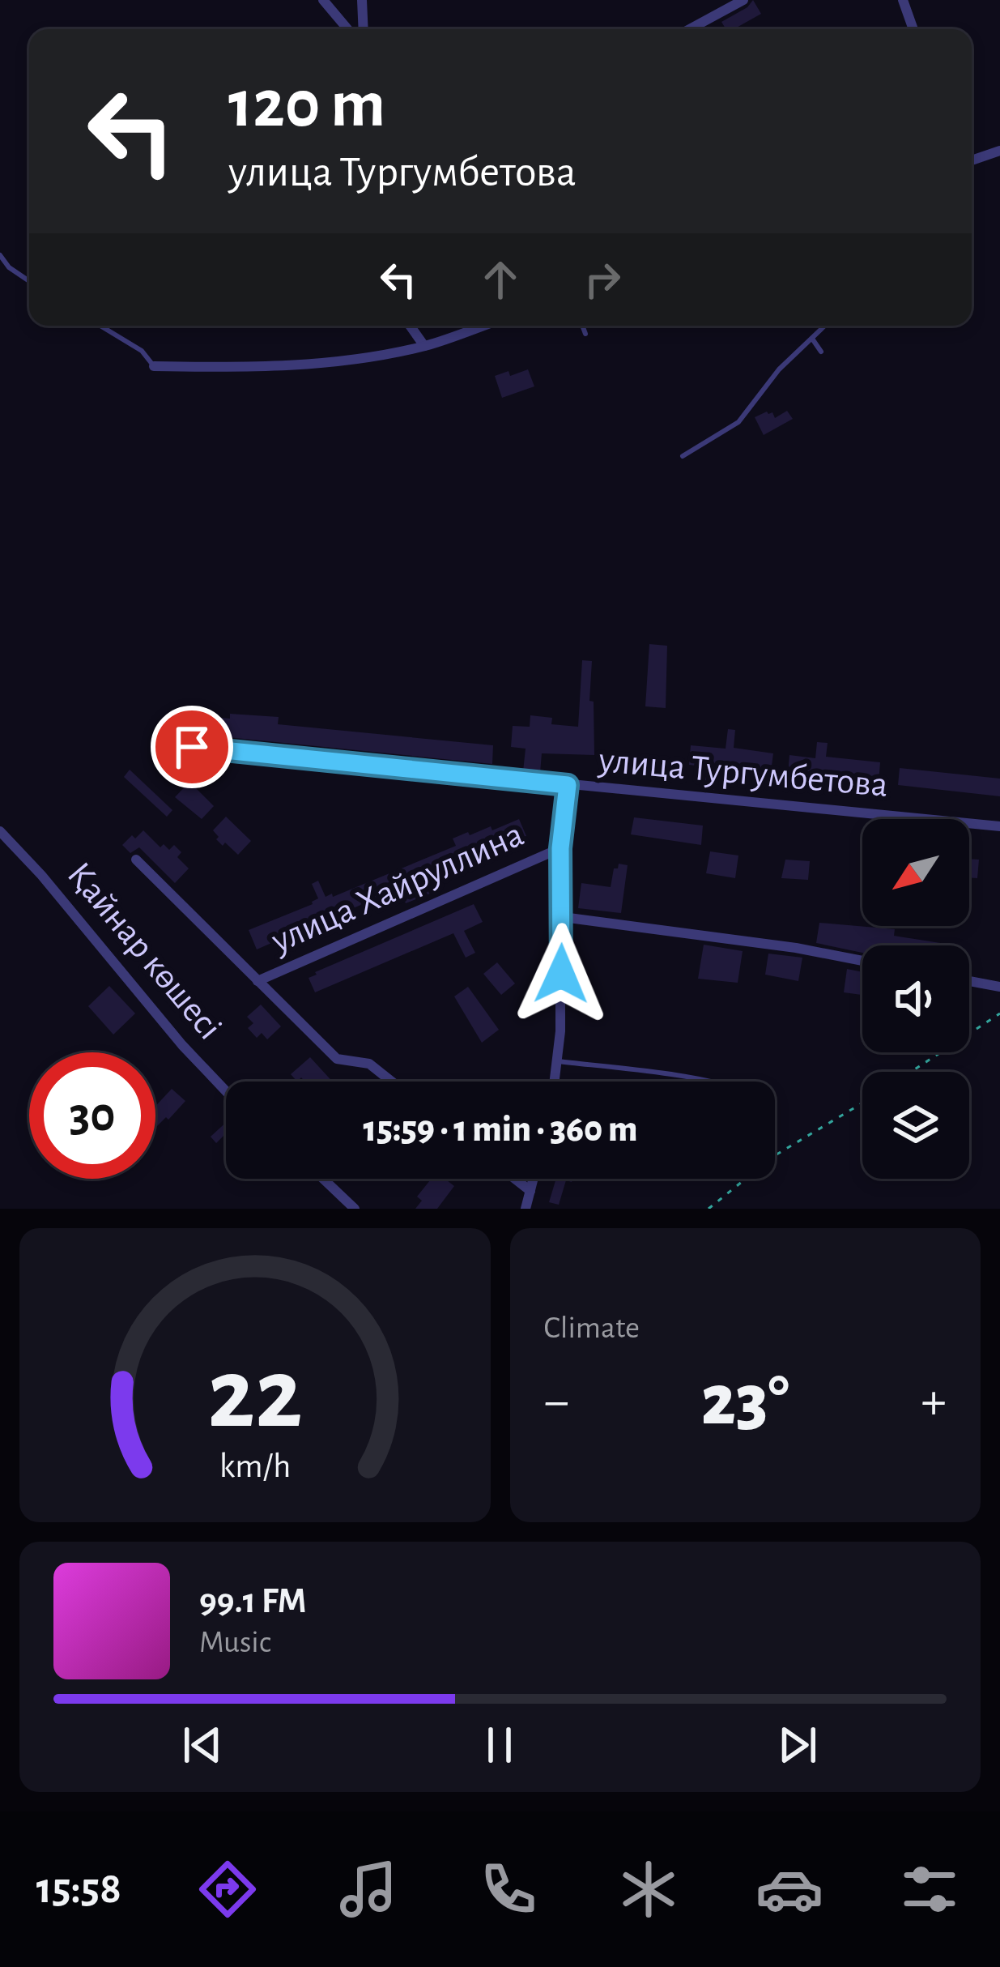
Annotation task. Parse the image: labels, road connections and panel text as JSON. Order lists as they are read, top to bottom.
{
  "streets": {
    "street": ["улица Тургумбетова", "улица Хайруллина", "Қайнар көшесі"]
  },
  "north": "bottom left",
  "page": {
    "turn": ["120 m", "улица Тургумбетова"],
    "limit": "30",
    "trip": "15:59 · 1 min · 360 m",
    "tile": "Climate",
    "heat": ["−", "23°", "+"],
    "song": ["99.1 FM", "Music"],
    "tabs": "15:58",
    "gauge": ["22", "km/h"]
  }
}
